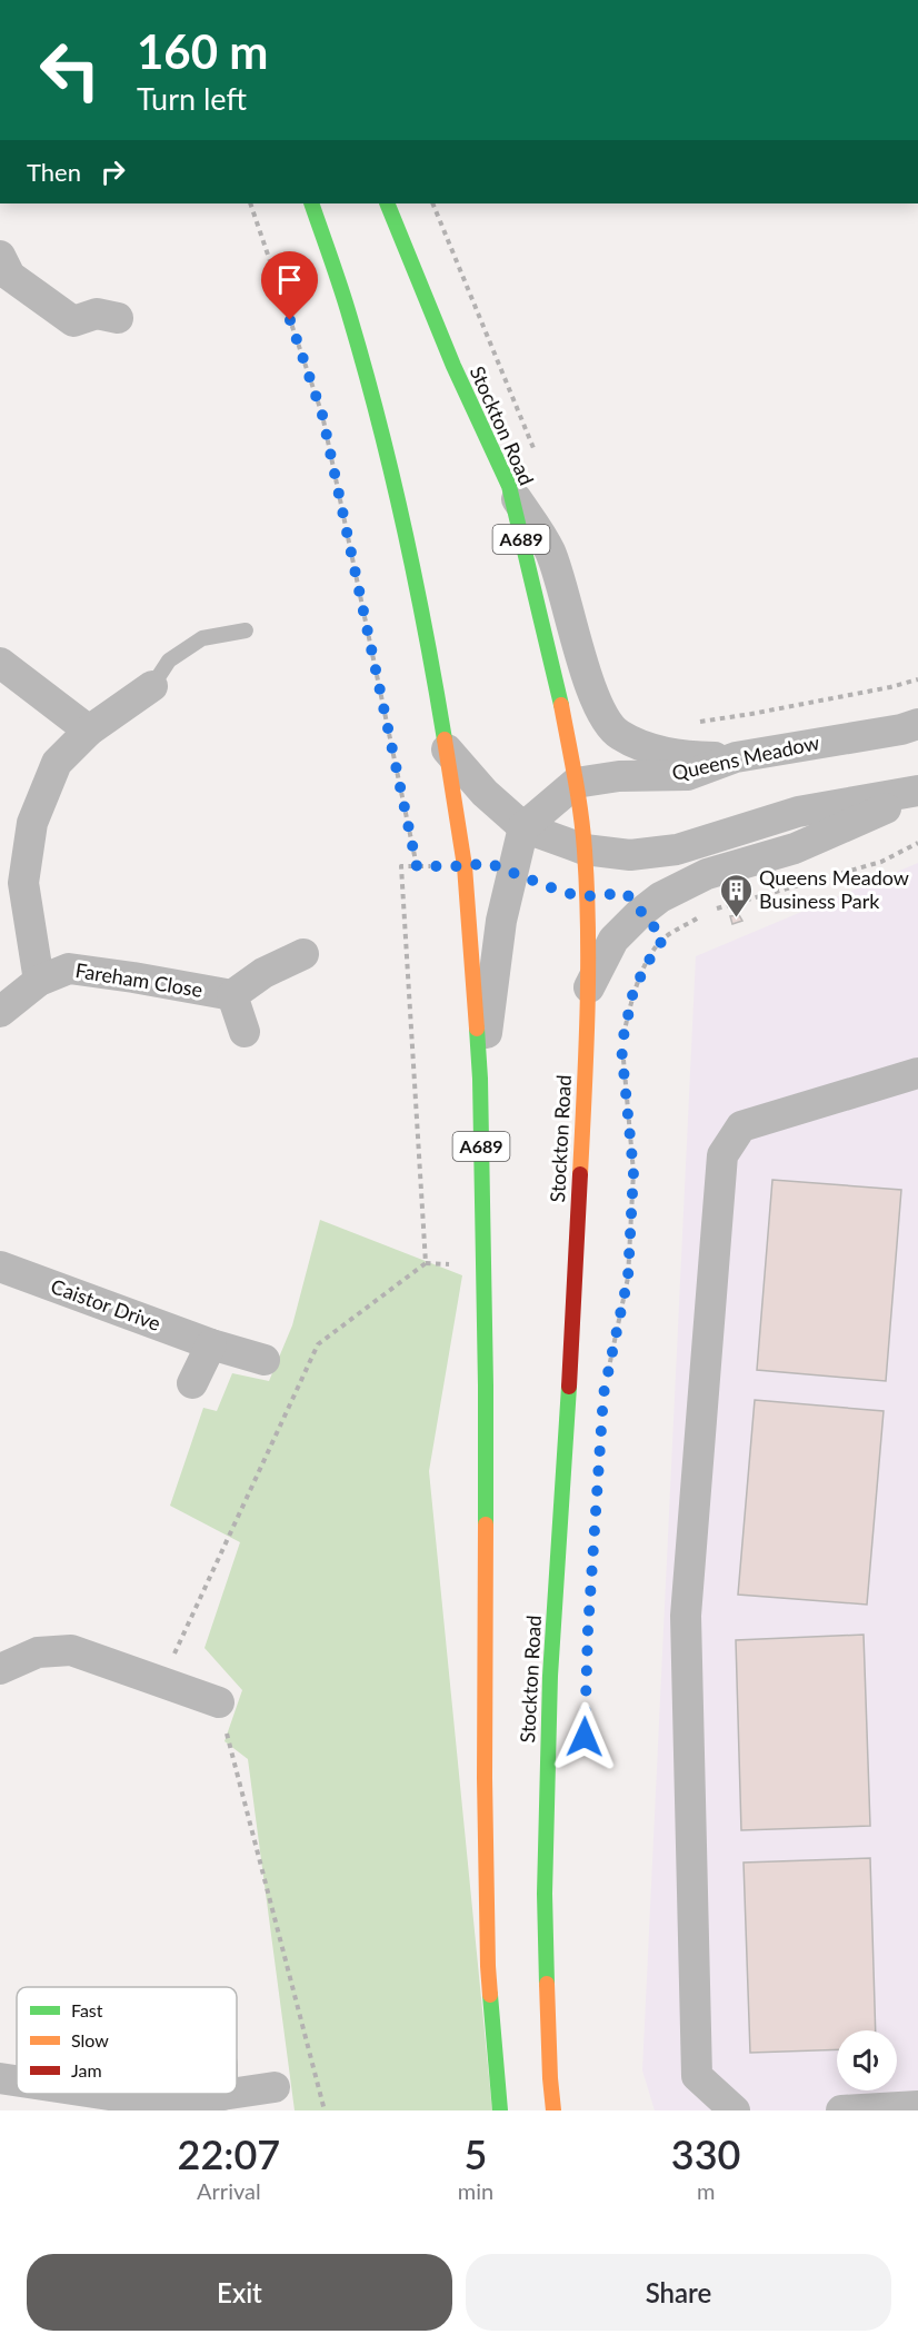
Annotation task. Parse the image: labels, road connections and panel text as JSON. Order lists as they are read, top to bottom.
{
  "streets": {
    "highway": ["Stockton Road", "A689"],
    "street": ["Queens Meadow", "Fareham Close", "Caistor Drive"]
  },
  "crossings": [
    ["Stockton Road", "Queens Meadow"]
  ],
  "places": {
    "building": ["Queens Meadow Business Park"]
  },
  "legend": ["Fast", "Slow", "Jam"],
  "page": {
    "turn": ["160 m", "Turn left"],
    "then": "Then",
    "eta": [
      "22:07",
      "Arrival",
      "5",
      "min",
      "330",
      "m"
    ],
    "buttons": ["Exit", "Share"]
  }
}
